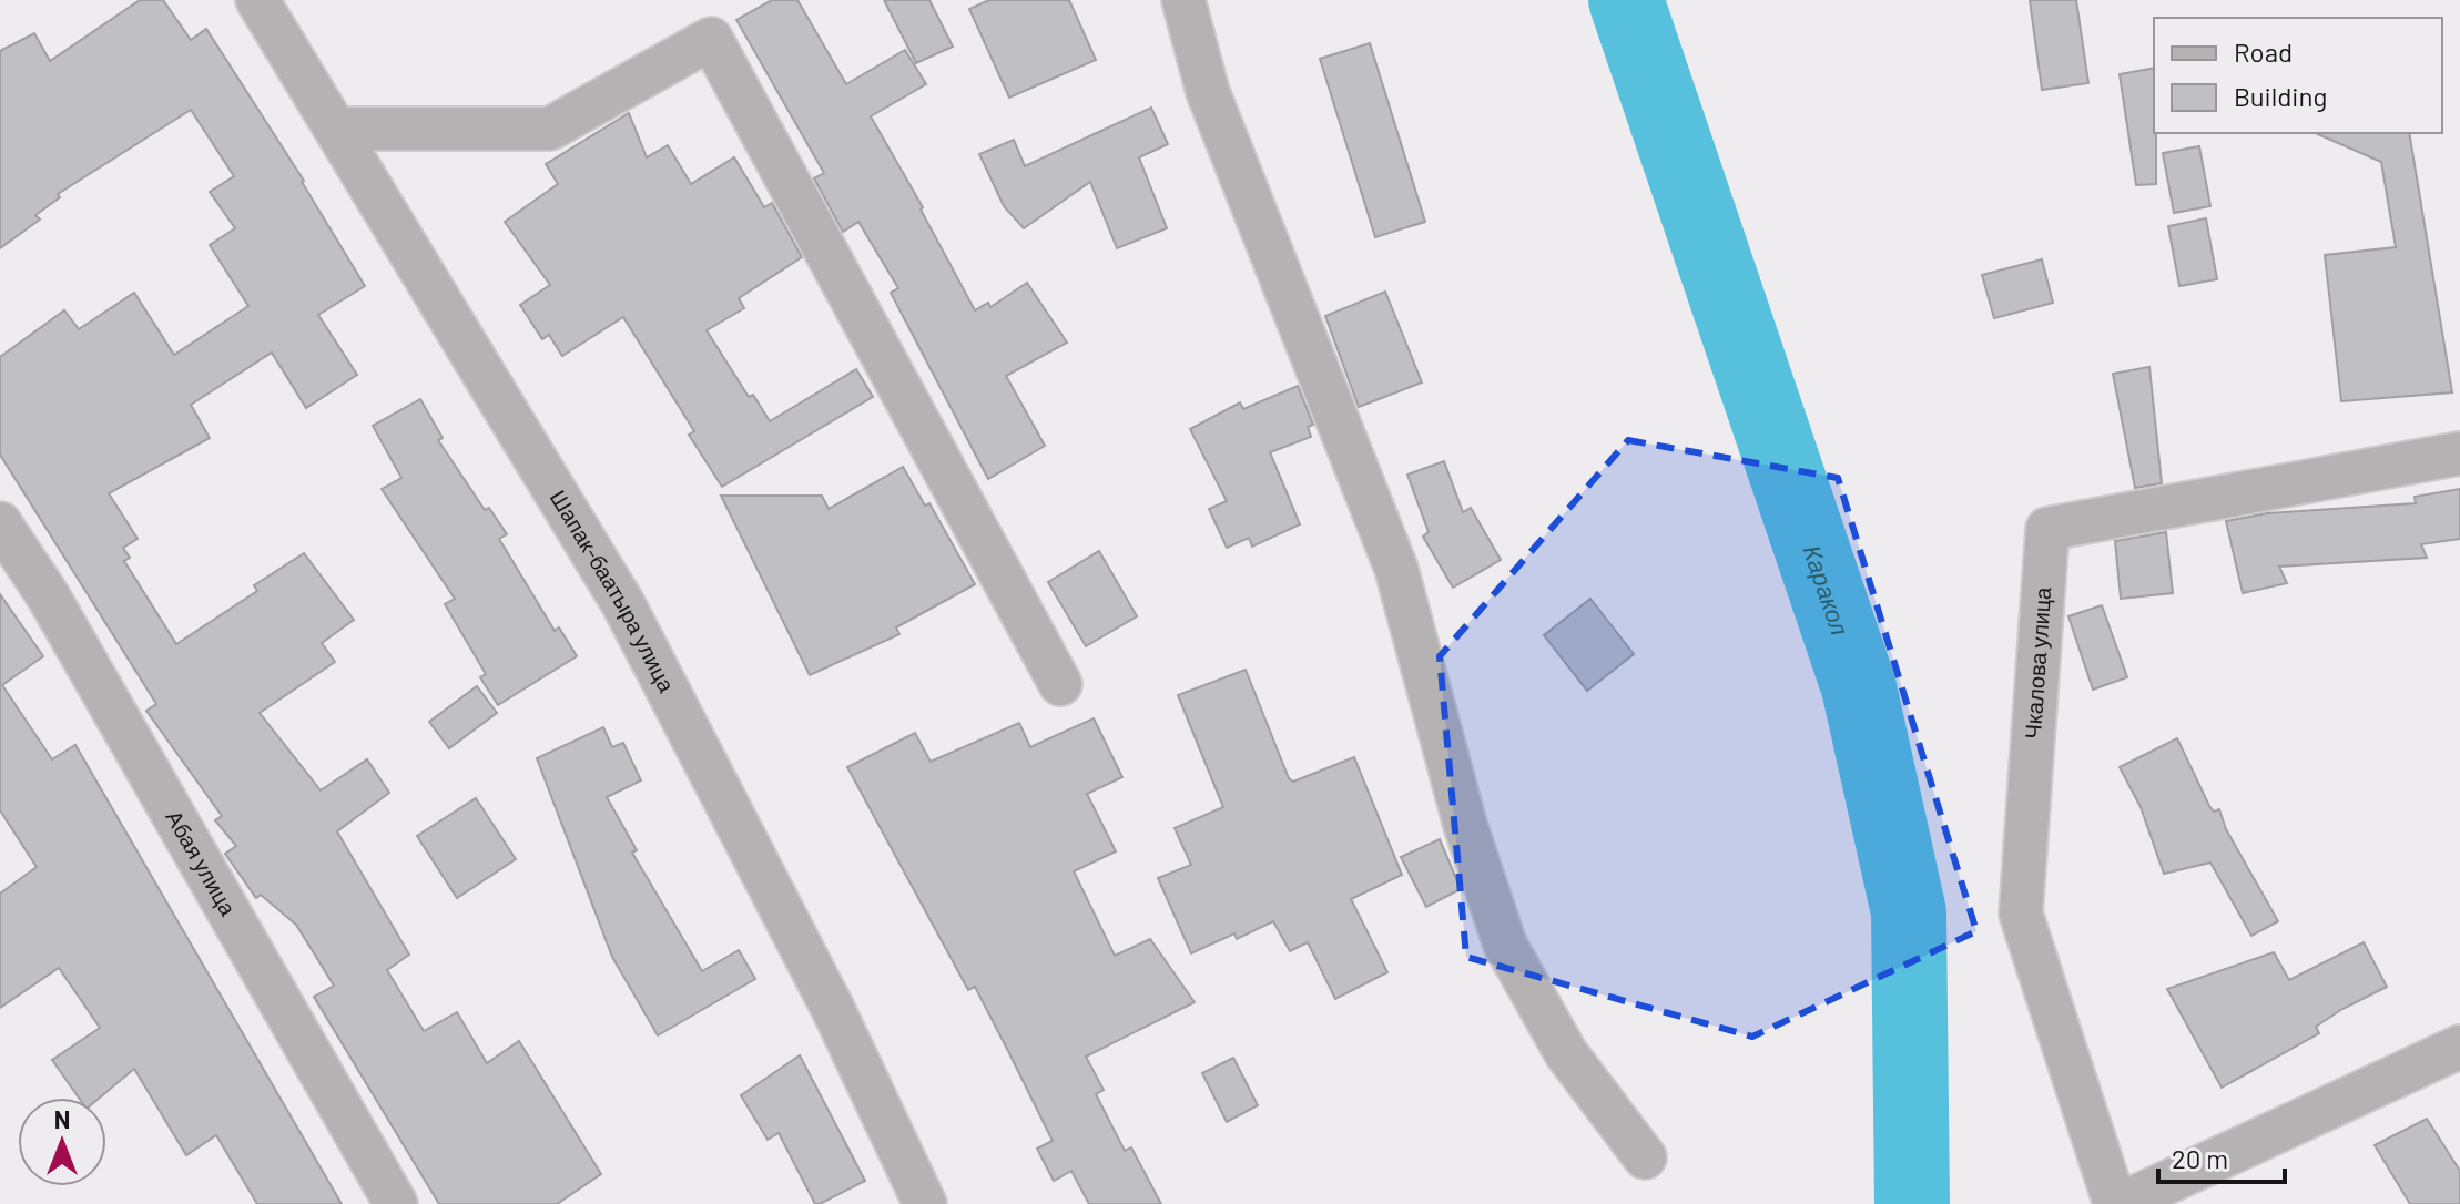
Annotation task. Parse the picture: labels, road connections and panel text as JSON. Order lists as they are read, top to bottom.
{
  "streets": {
    "street": ["Шапак-баатыра улица", "Чкалова улица", "Абая улица"]
  },
  "water": ["Каракол"],
  "legend": ["Road", "Building"],
  "scale_bar": "20 m",
  "north": "top"
}
